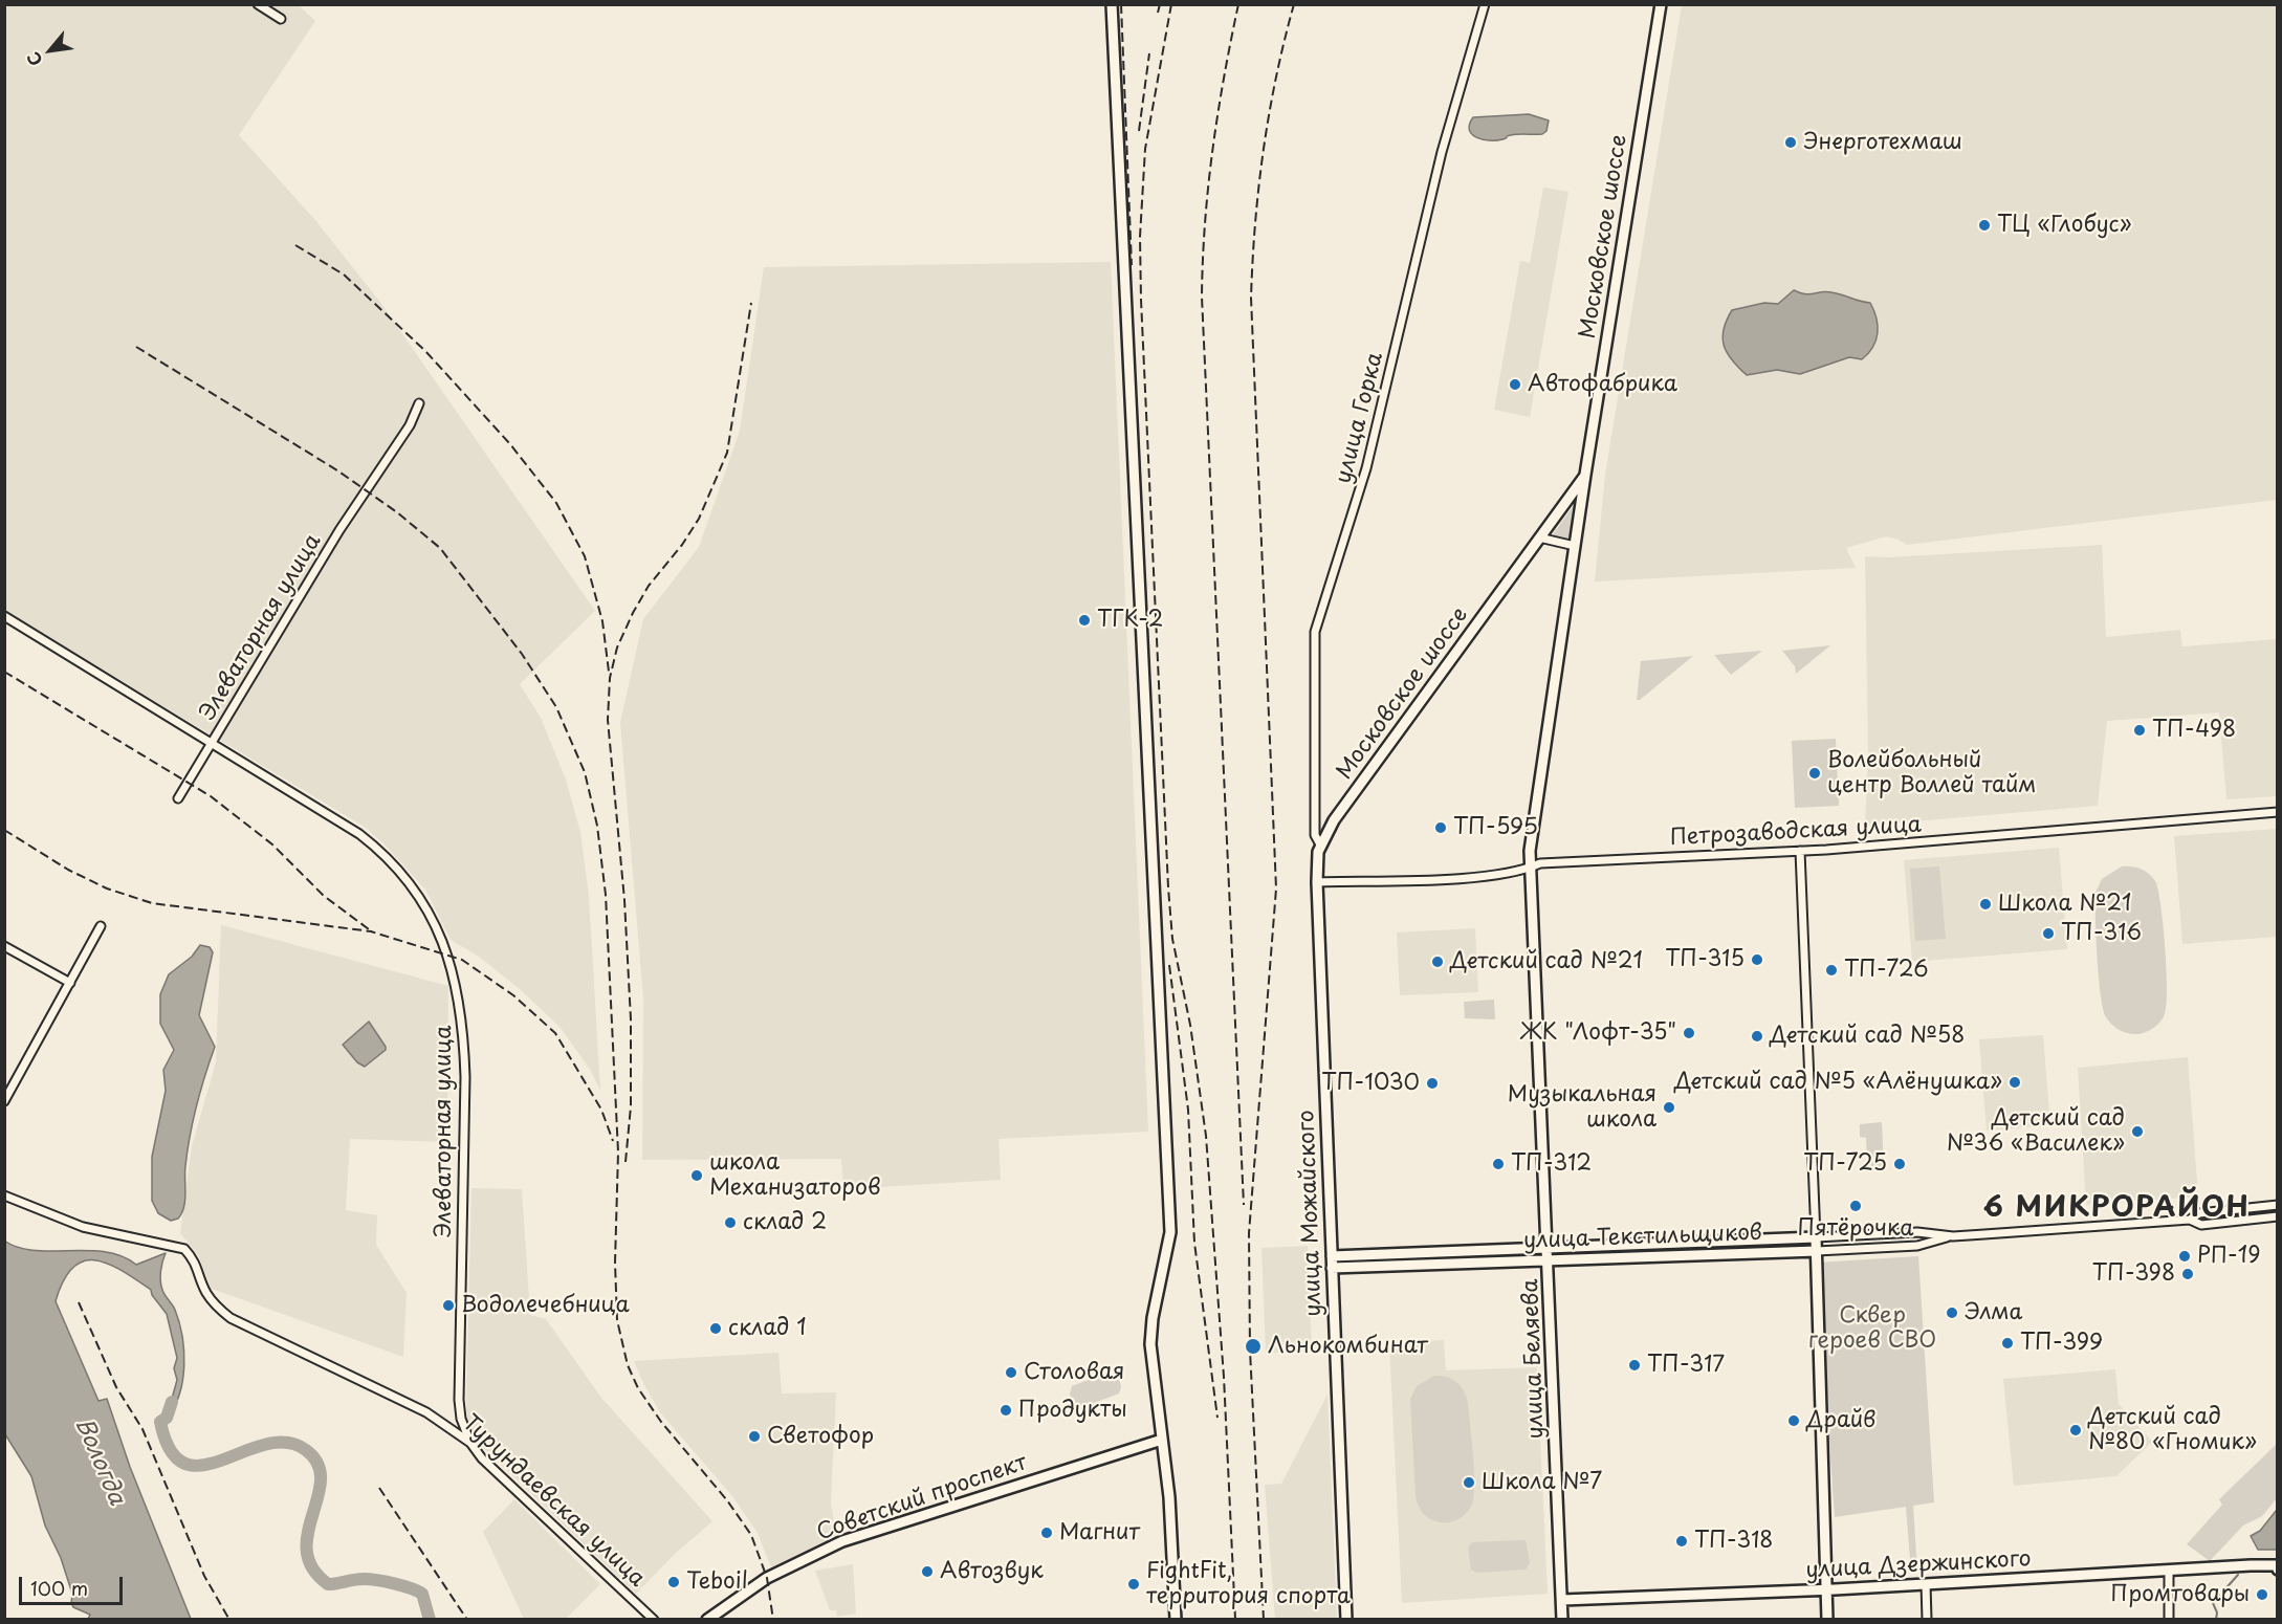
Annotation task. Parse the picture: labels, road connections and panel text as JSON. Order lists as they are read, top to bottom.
{
  "streets": {
    "street": [
      "Московское шоссе",
      "улица Горка",
      "Элеваторная улица",
      "Петрозаводская улица",
      "улица Можайского",
      "улица Текстильщиков",
      "улица Беляева",
      "Советский проспект",
      "Турундаевская улица",
      "улица Дзержинского"
    ]
  },
  "crossings": [
    ["Московское шоссе", "улица Горка"],
    ["Московское шоссе", "Петрозаводская улица"],
    ["Московское шоссе", "улица Можайского"],
    ["Московское шоссе", "улица Беляева"],
    ["улица Горка", "улица Можайского"],
    ["Элеваторная улица", "Турундаевская улица"],
    ["Петрозаводская улица", "улица Можайского"],
    ["Петрозаводская улица", "улица Беляева"],
    ["улица Можайского", "улица Текстильщиков"],
    ["улица Текстильщиков", "улица Беляева"],
    ["улица Беляева", "улица Дзержинского"]
  ],
  "districts": ["6 МИКРОРАЙОН"],
  "water": ["Вологда"],
  "parks": ["Сквер героев СВО"],
  "places": [
    "Энерготехмаш",
    "ТЦ «Глобус»",
    "Автофабрика",
    "ТГК-2",
    "ТП-498",
    "Волейбольный центр Воллей тайм",
    "ТП-595",
    "Школа №21",
    "ТП-316",
    "ТП-315",
    "Детский сад №21",
    "ТП-726",
    "ЖК \"Лофт-35\"",
    "Детский сад №58",
    "Детский сад №5 «Алёнушка»",
    "ТП-1030",
    "Музыкальная школа",
    "Детский сад №36 «Василек»",
    "ТП-312",
    "ТП-725",
    "школа Механизаторов",
    "Пятёрочка",
    "склад 2",
    "РП-19",
    "ТП-398",
    "Водолечебница",
    "Элма",
    "склад 1",
    "ТП-399",
    "Льнокомбинат",
    "ТП-317",
    "Столовая",
    "Продукты",
    "Драйв",
    "Детский сад №80 «Гномик»",
    "Светофор",
    "Школа №7",
    "Магнит",
    "ТП-318",
    "Автозвук",
    "Teboil",
    "FightFit, территория спорта",
    "Промтовары"
  ],
  "scale_bar": "100 m",
  "north": "bottom left"
}
